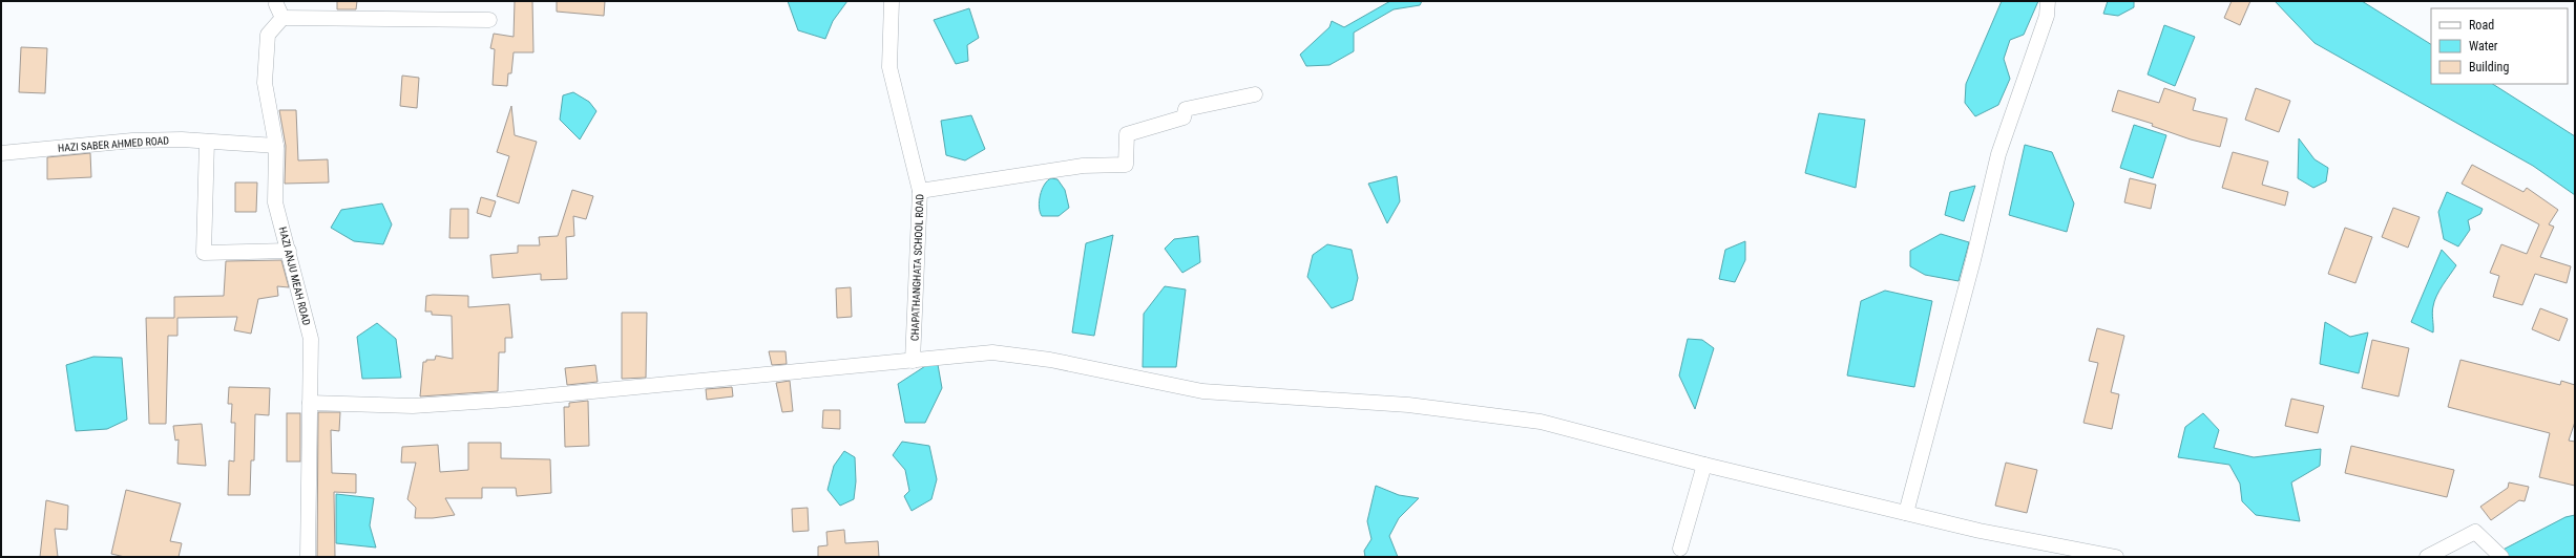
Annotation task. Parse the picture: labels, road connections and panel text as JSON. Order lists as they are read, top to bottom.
{
  "streets": {
    "street": ["HAZI SABER AHMED ROAD", "CHAPATHANGHATA SCHOOL ROAD", "HAZI ANJU MEAH ROAD"]
  },
  "crossings": [
    ["HAZI SABER AHMED ROAD", "HAZI ANJU MEAH ROAD"]
  ],
  "legend": ["Road", "Water", "Building"]
}
